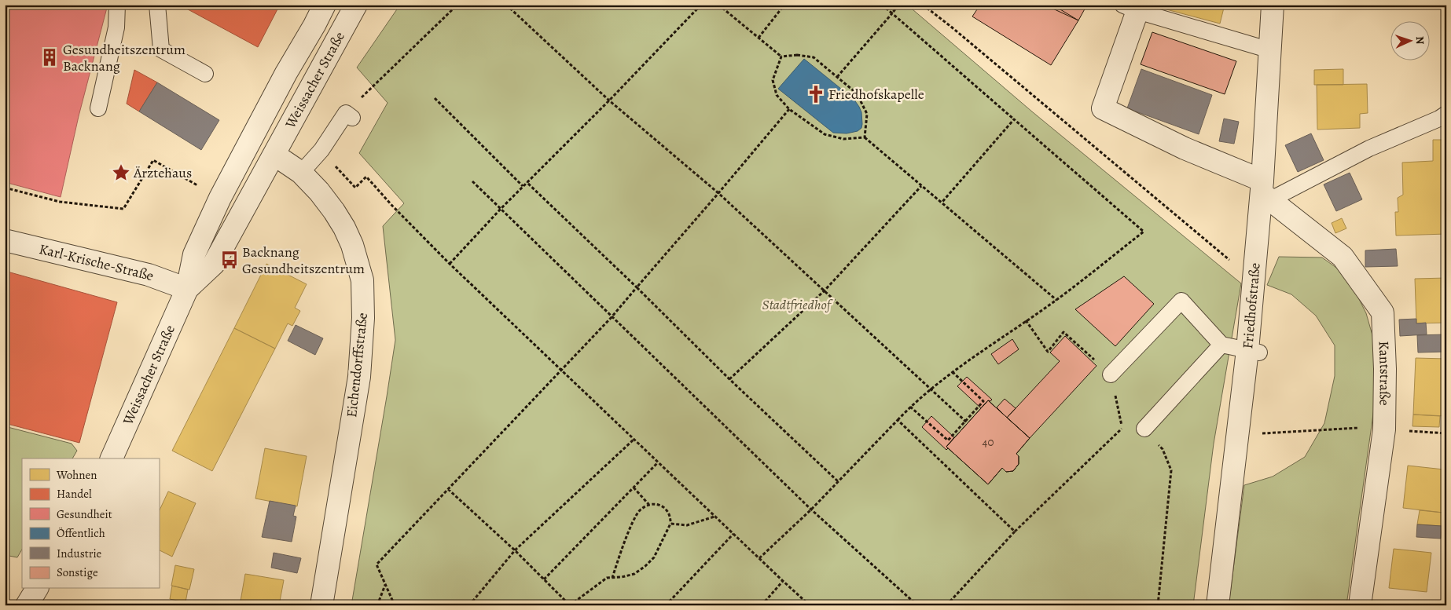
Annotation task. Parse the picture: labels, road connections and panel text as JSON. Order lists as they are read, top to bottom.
{
  "streets": {
    "street": [
      "Weissacher Straße",
      "Karl-Krische-Straße",
      "Friedhofstraße",
      "Eichendorffstraße",
      "Kantstraße"
    ]
  },
  "crossings": [
    ["Weissacher Straße", "Karl-Krische-Straße"],
    ["Weissacher Straße", "Eichendorffstraße"],
    ["Friedhofstraße", "Kantstraße"]
  ],
  "parks": ["Stadtfriedhof"],
  "places": {
    "building": ["Gesundheitszentrum Backnang"],
    "church": ["Friedhofskapelle"],
    "place": ["Ärztehaus"],
    "bus stop": ["Backnang Gesundheitszentrum"]
  },
  "house_numbers": ["40"],
  "legend": [
    "Wohnen",
    "Handel",
    "Gesundheit",
    "Öffentlich",
    "Industrie",
    "Sonstige"
  ],
  "north": "right"
}
